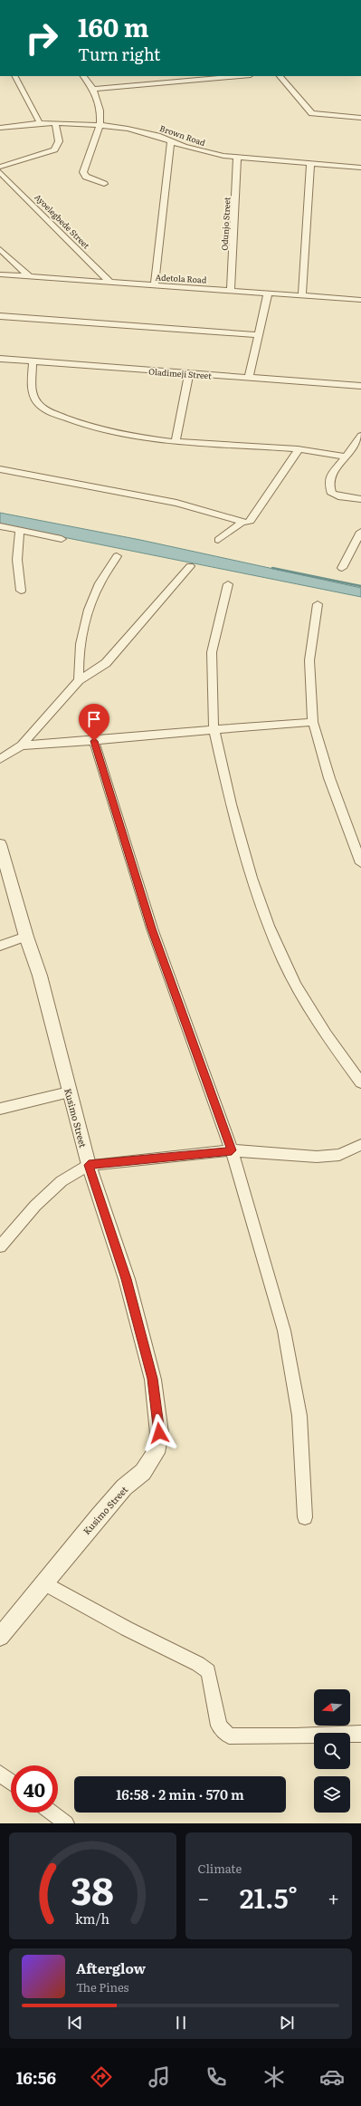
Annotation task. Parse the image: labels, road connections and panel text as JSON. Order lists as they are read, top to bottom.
{
  "streets": {
    "street": [
      "Brown Road",
      "Ayoelegbede Street",
      "Odunjo Street",
      "Adetola Road",
      "Oladimeji Street",
      "Kusimo Street"
    ]
  },
  "crossings": [
    ["Brown Road", "Odunjo Street"],
    ["Ayoelegbede Street", "Adetola Road"],
    ["Odunjo Street", "Adetola Road"]
  ],
  "north": "left",
  "page": {
    "turn": ["160 m", "Turn right"],
    "limit": "40",
    "trip": "16:58 · 2 min · 570 m",
    "tile": "Climate",
    "heat": ["−", "21.5°", "+"],
    "song": ["Afterglow", "The Pines"],
    "tabs": "16:56",
    "gauge": ["38", "km/h"]
  }
}
